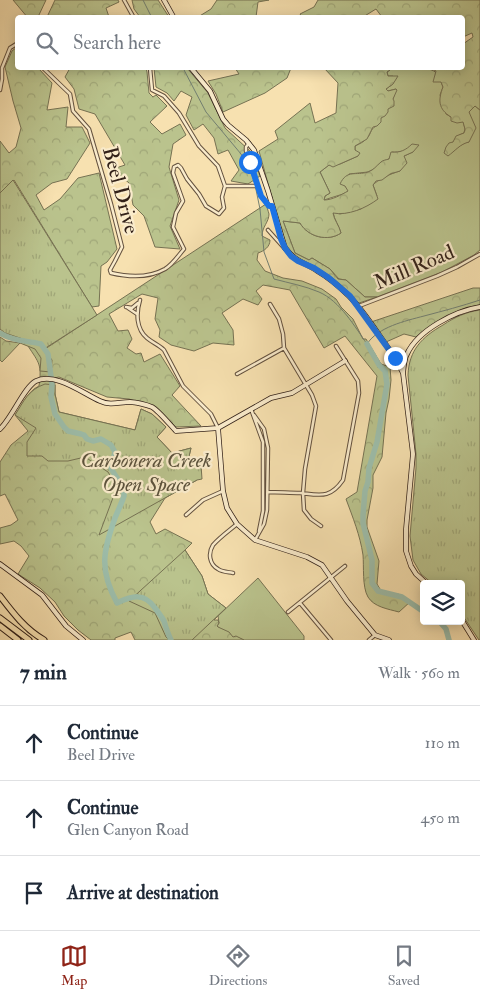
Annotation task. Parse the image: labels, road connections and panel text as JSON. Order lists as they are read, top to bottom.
{
  "streets": {
    "street": ["Beel Drive", "Mill Road"]
  },
  "parks": ["Carbonera Creek Open Space"],
  "page": {
    "search": "Search here",
    "heading": ["7 min", "Walk · 560 m"],
    "list": [
      ["Continue", "Beel Drive", "110 m"],
      ["Continue", "Glen Canyon Road", "450 m"],
      "Arrive at destination"
    ],
    "nav": ["Map", "Directions", "Saved"]
  }
}
